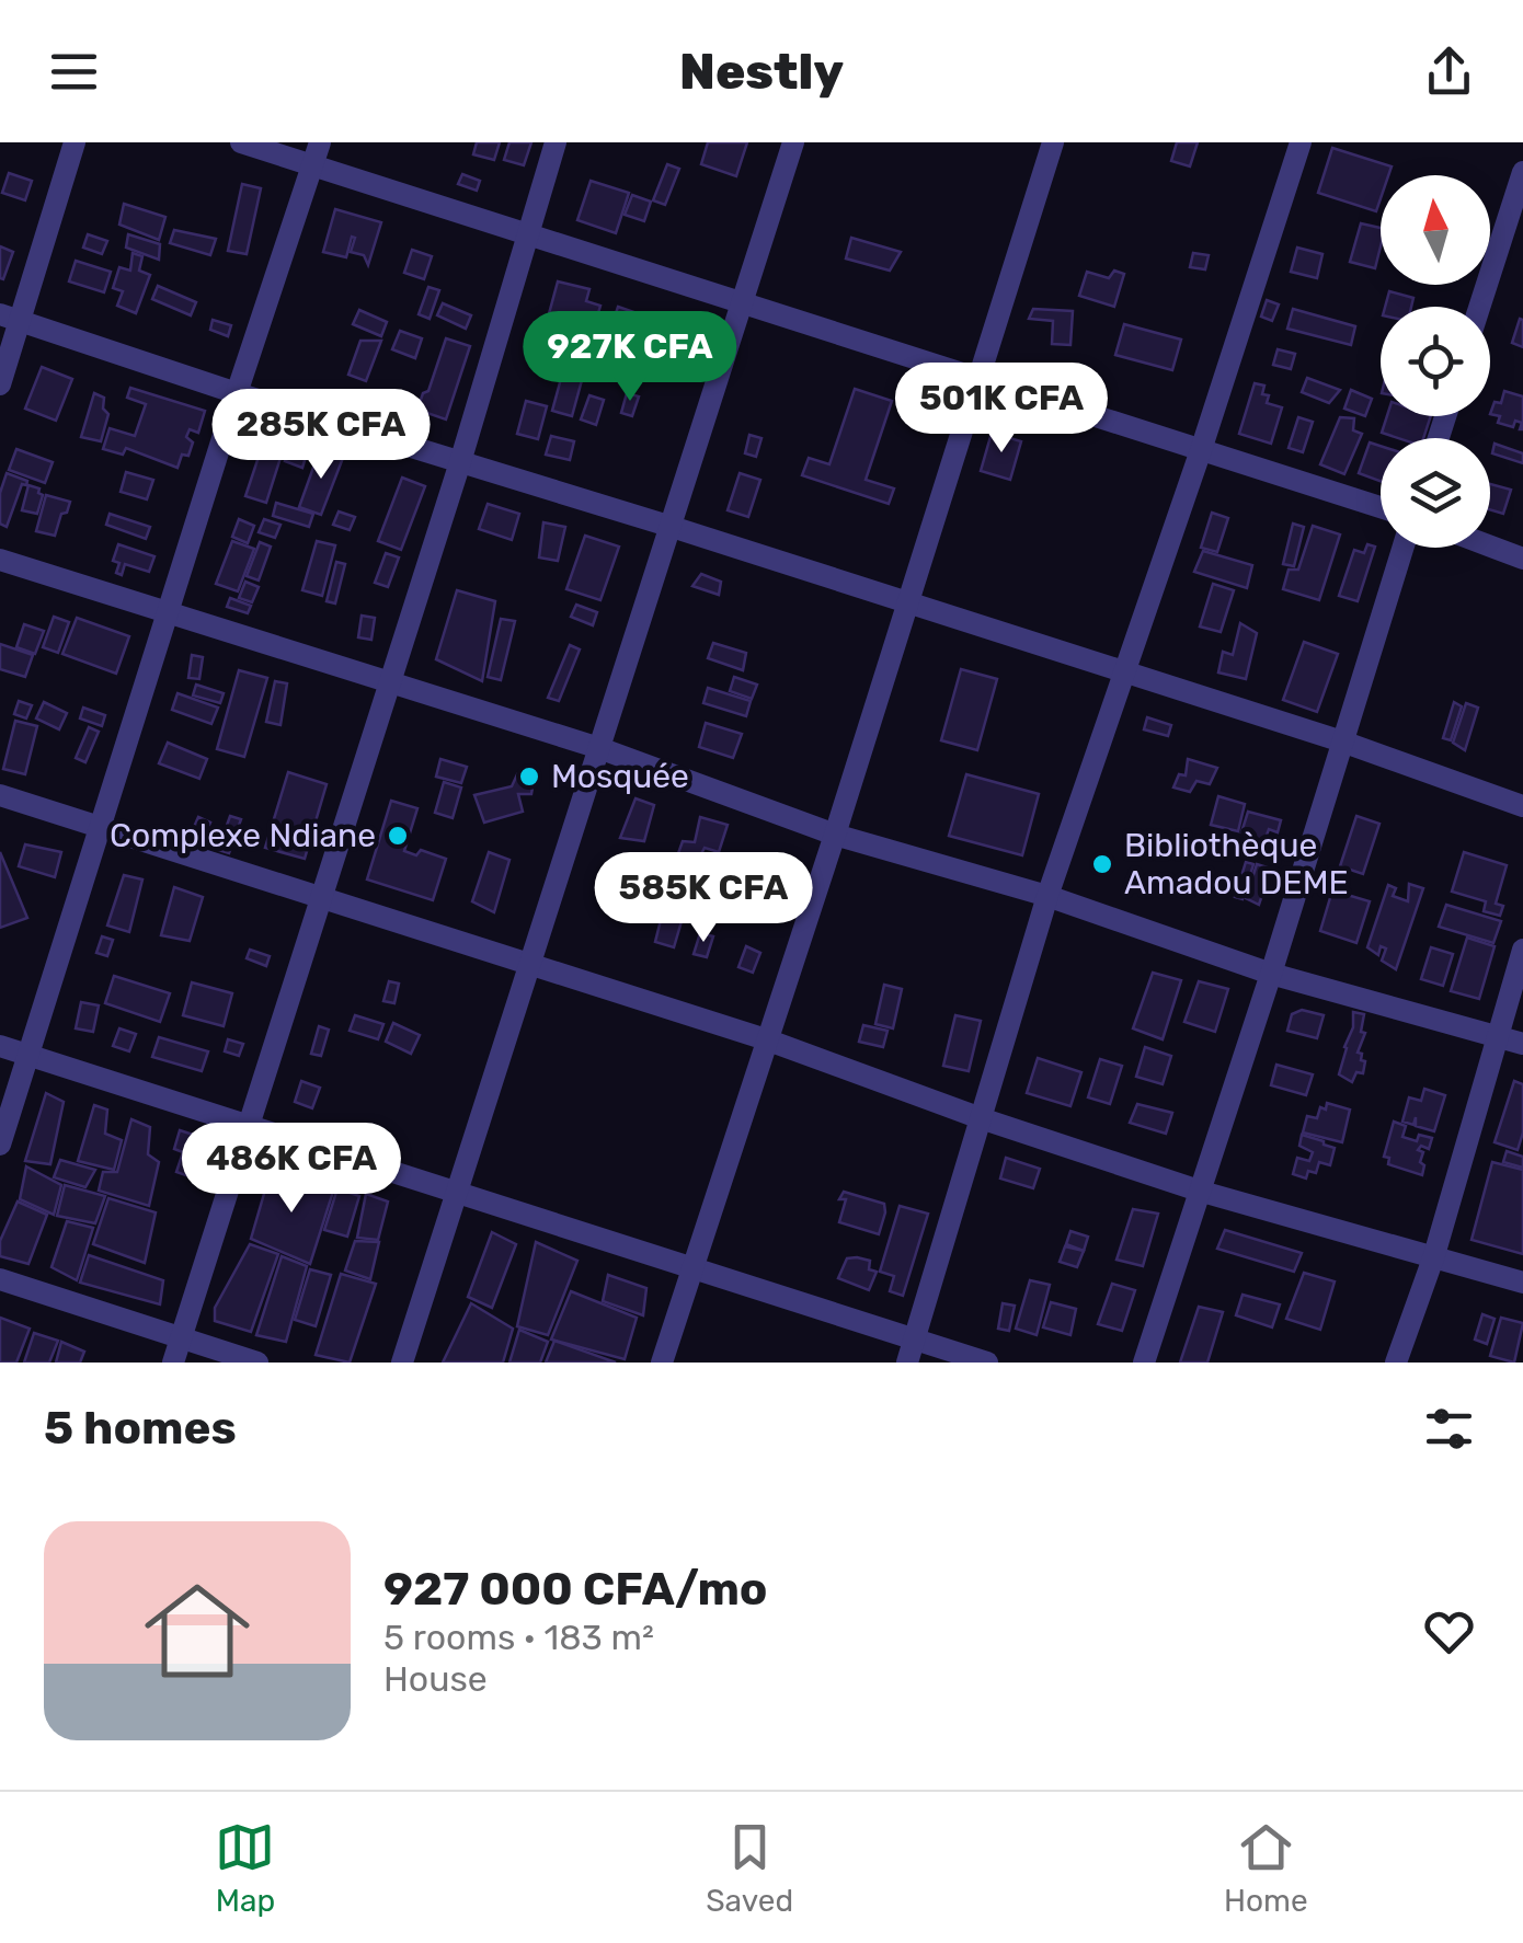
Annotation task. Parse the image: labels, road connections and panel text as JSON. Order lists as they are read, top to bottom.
{
  "places": ["Mosquée", "Complexe Ndiane", "Bibliothèque Amadou DEME"],
  "north": "top",
  "page": {
    "header": "Nestly",
    "price": [
      "927K CFA",
      "501K CFA",
      "285K CFA",
      "585K CFA",
      "486K CFA"
    ],
    "heading": "5 homes",
    "list": [
      {
        "name": "927 000 CFA/mo",
        "note": "5 rooms · 183 m² · House"
      }
    ],
    "tabs": ["Map", "Saved", "Home"]
  }
}
